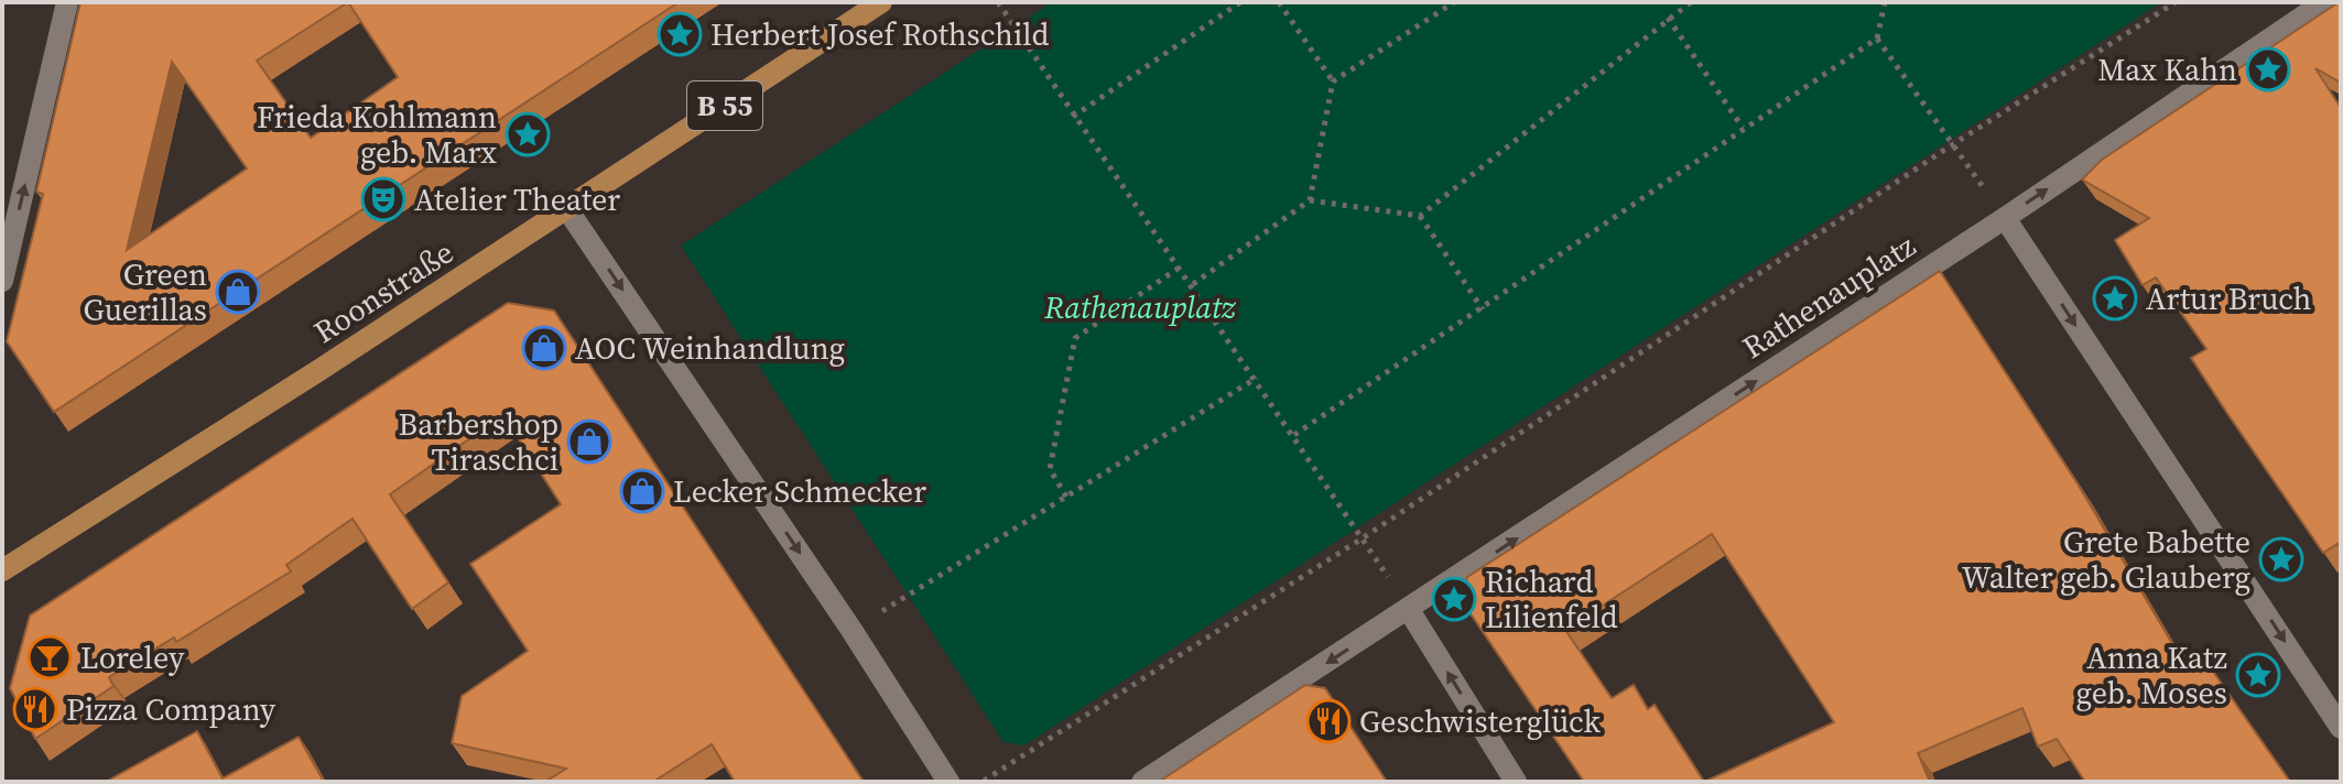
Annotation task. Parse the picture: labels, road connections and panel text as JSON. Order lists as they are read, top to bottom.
{
  "streets": {
    "main road": ["B 55", "Roonstraße"],
    "street": ["Rathenauplatz"]
  },
  "parks": ["Rathenauplatz"],
  "places": {
    "place": [
      "Herbert Josef Rothschild",
      "Max Kahn",
      "Frieda Kohlmann geb. Marx",
      "Artur Bruch",
      "Grete Babette Walter geb. Glauberg",
      "Richard Lilienfeld",
      "Anna Katz geb. Moses"
    ],
    "theatre": ["Atelier Theater"],
    "shop": [
      "Green Guerillas",
      "AOC Weinhandlung",
      "Barbershop Tiraschci",
      "Lecker Schmecker"
    ],
    "bar": ["Loreley"],
    "restaurant": ["Pizza Company", "Geschwisterglück"]
  }
}
